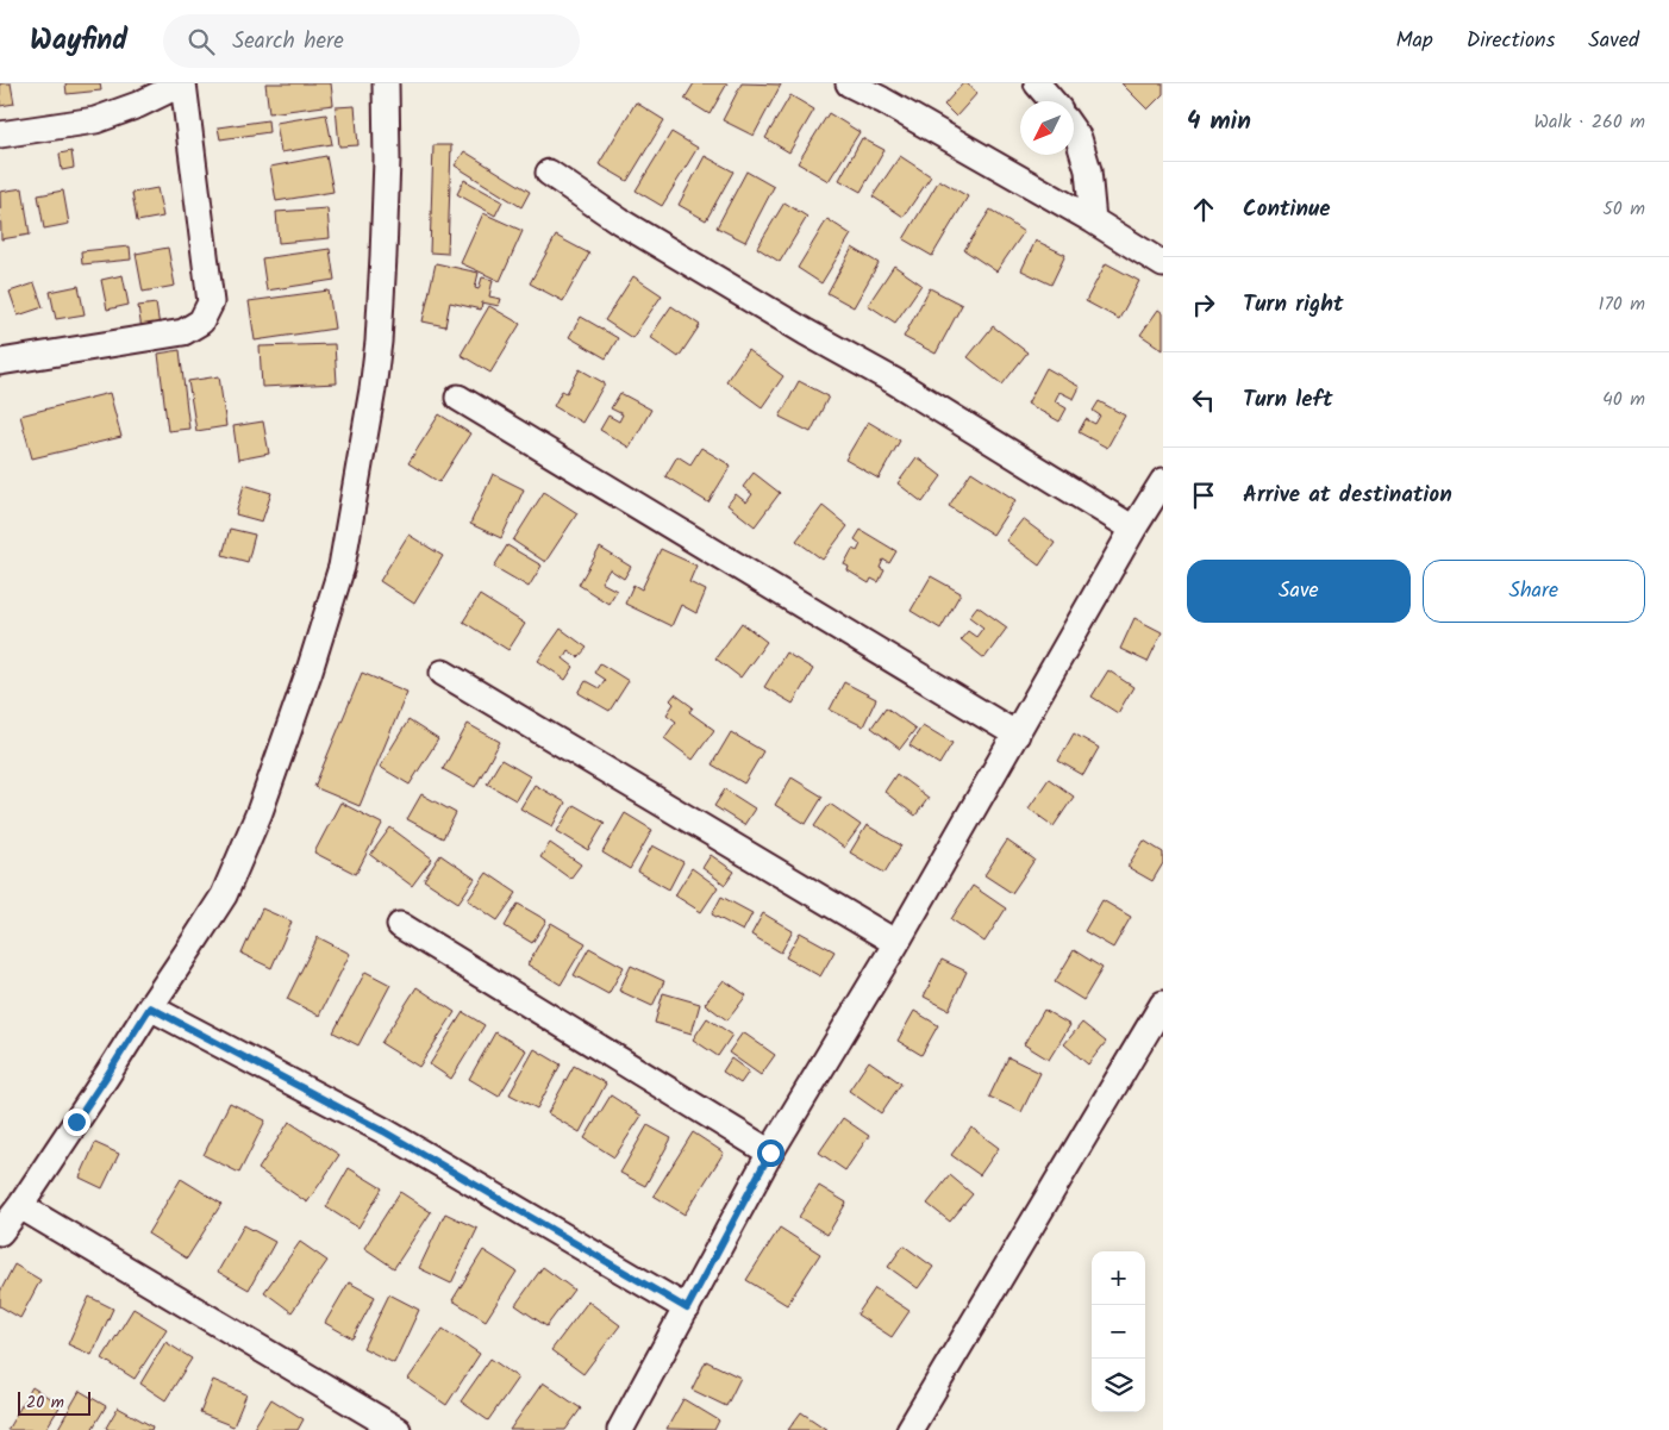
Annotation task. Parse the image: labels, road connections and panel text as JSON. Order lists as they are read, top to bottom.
{
  "scale_bar": "20 m",
  "north": "bottom left",
  "page": {
    "header": "Wayfind",
    "search": "Search here",
    "nav": ["Map", "Directions", "Saved"],
    "heading": ["4 min", "Walk · 260 m"],
    "list": [
      ["Continue", "50 m"],
      ["Turn right", "170 m"],
      ["Turn left", "40 m"],
      "Arrive at destination"
    ],
    "buttons": ["Save", "Share"],
    "map_buttons": ["+", "−"],
    "scale": "20 m"
  }
}
